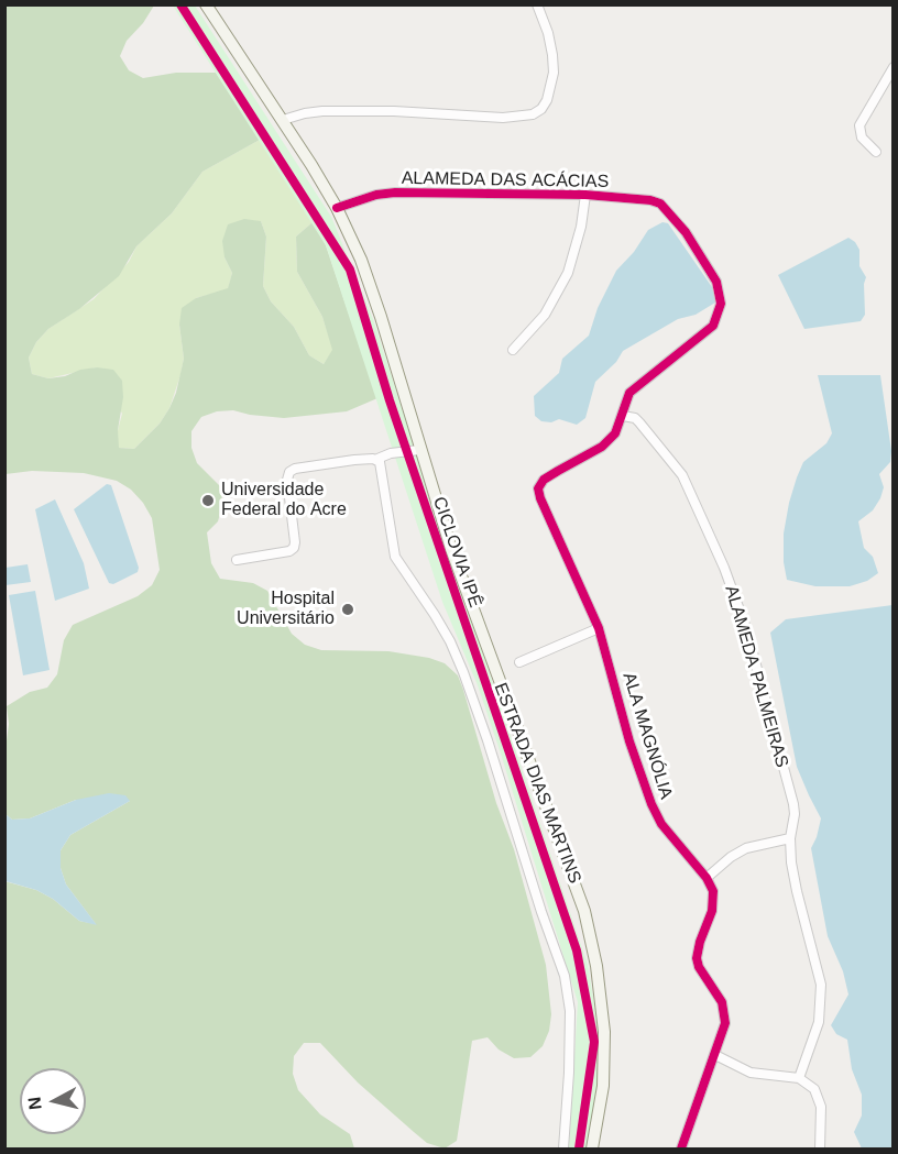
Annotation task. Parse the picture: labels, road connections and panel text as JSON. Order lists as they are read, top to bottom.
{
  "streets": {
    "street": [
      "ALAMEDA DAS ACÁCIAS",
      "ALAMEDA PALMEIRAS",
      "ALA MAGNÓLIA",
      "ESTRADA DIAS MARTINS"
    ],
    "cycle path": ["CICLOVIA IPÊ"]
  },
  "crossings": [
    ["ALAMEDA DAS ACÁCIAS", "ALAMEDA PALMEIRAS"],
    ["ALAMEDA DAS ACÁCIAS", "ALA MAGNÓLIA"],
    ["ALAMEDA DAS ACÁCIAS", "ESTRADA DIAS MARTINS"]
  ],
  "places": ["Universidade Federal do Acre", "Hospital Universitário"],
  "north": "left"
}
